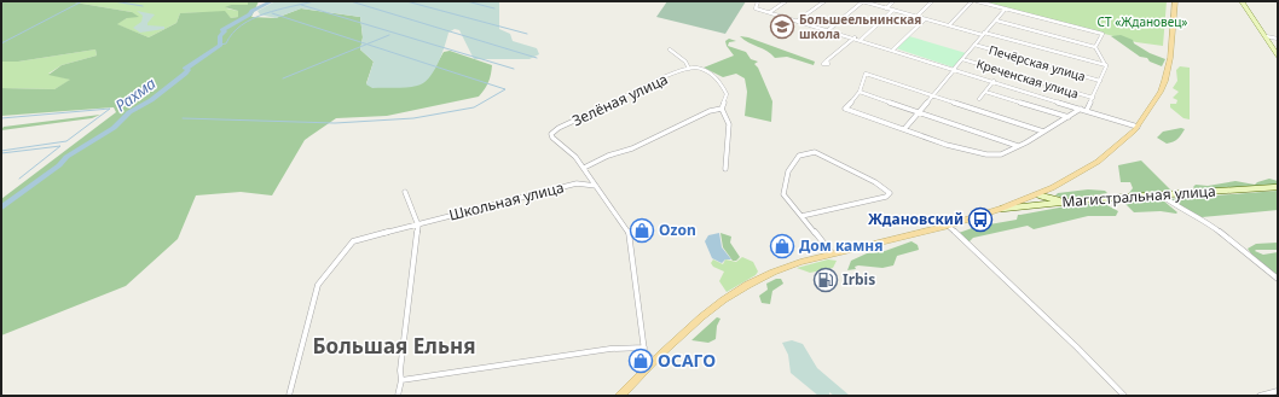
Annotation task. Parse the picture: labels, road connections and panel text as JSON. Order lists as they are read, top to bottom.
{
  "streets": {
    "street": [
      "Печёрская улица",
      "Креченская улица",
      "Зелёная улица",
      "Магистральная улица",
      "Школьная улица"
    ]
  },
  "districts": ["Большая Ельня"],
  "water": ["Рахма"],
  "parks": ["СТ «Ждановец»"],
  "places": {
    "school or university": ["Большеельнинская школа"],
    "bus stop": ["Ждановский"],
    "shop": ["Ozon", "Дом камня", "ОСАГО"],
    "fuel station": ["Irbis"]
  }
}
